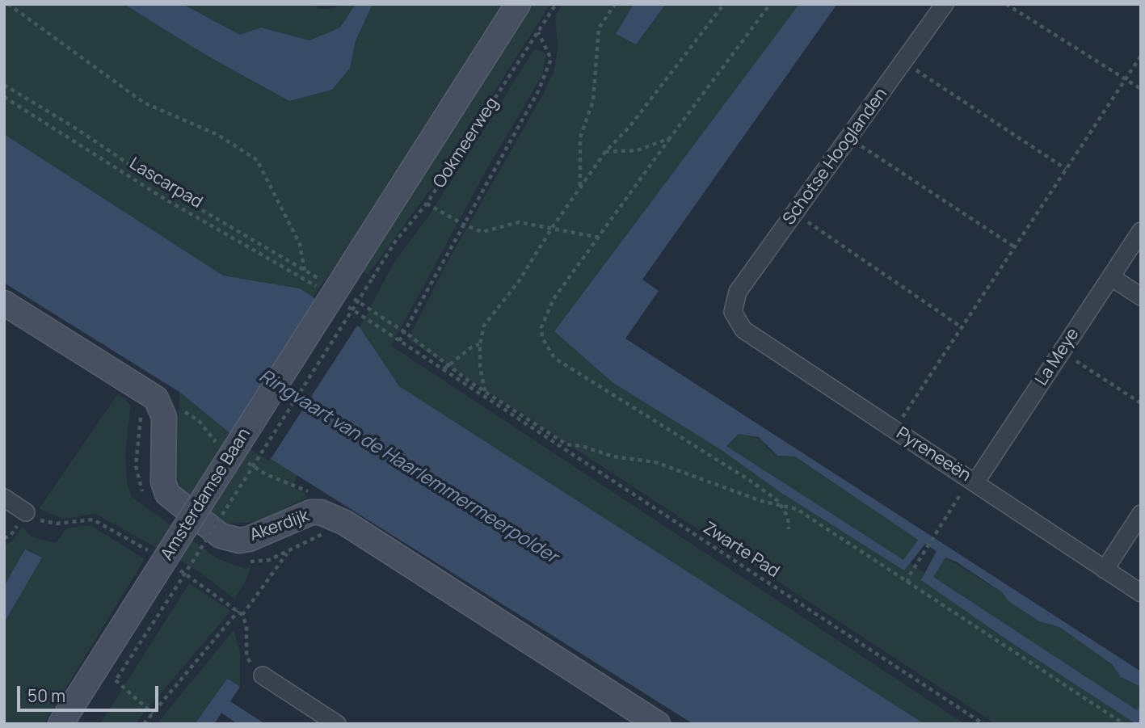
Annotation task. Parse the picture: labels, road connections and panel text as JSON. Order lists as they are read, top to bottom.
{
  "streets": {
    "main road": ["Ookmeerweg", "Amsterdamse Baan", "Akerdijk"],
    "street": ["Schotse Hooglanden", "La Meye", "Pyreneeën"],
    "path": ["Lascarpad", "Zwarte Pad"]
  },
  "crossings": [
    ["Ookmeerweg", "Amsterdamse Baan"],
    ["Schotse Hooglanden", "Pyreneeën"],
    ["La Meye", "Pyreneeën"]
  ],
  "water": ["Ringvaart van de Haarlemmermeerpolder"],
  "scale_bar": "50 m"
}
